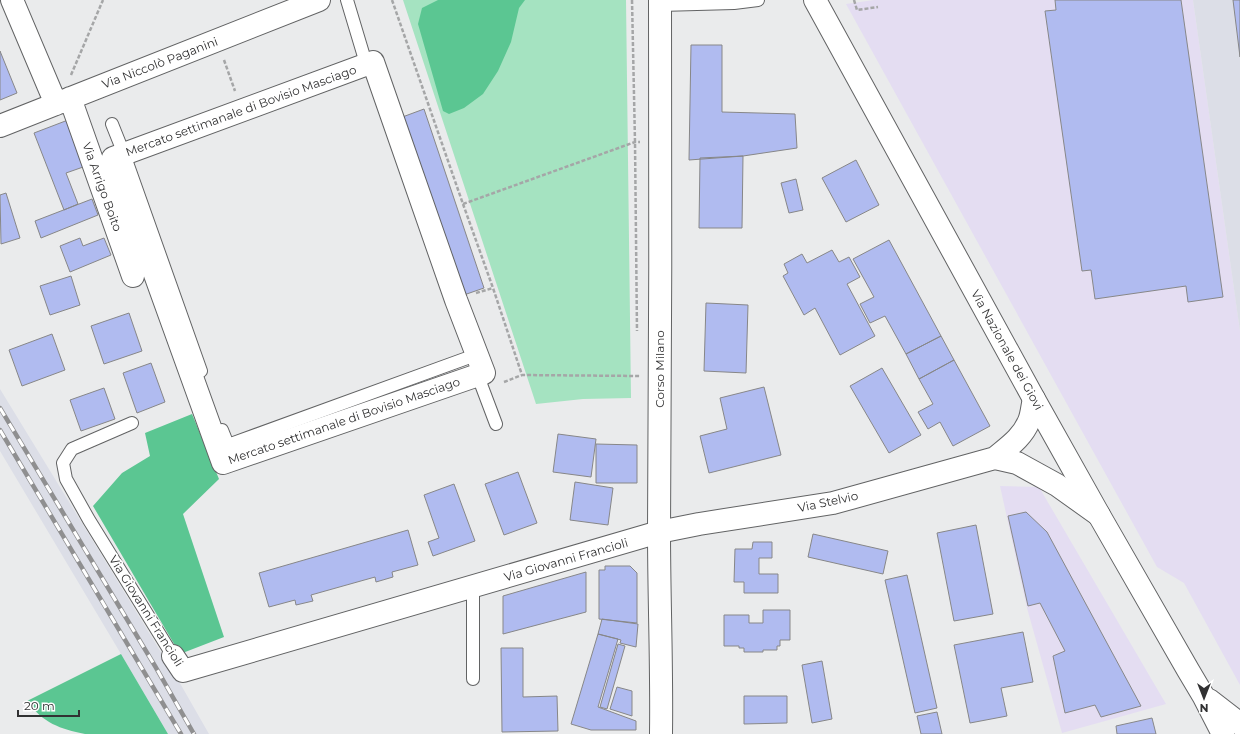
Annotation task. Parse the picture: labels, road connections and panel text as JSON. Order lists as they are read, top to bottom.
{
  "streets": {
    "street": [
      "Via Niccolò Paganini",
      "Mercato settimanale di Bovisio Masciago",
      "Via Arrigo Boito",
      "Via Nazionale dei Giovi",
      "Corso Milano",
      "Via Stelvio",
      "Via Giovanni Francioli"
    ]
  },
  "crossings": [
    ["Via Niccolò Paganini", "Via Arrigo Boito"],
    ["Via Nazionale dei Giovi", "Via Stelvio"],
    ["Corso Milano", "Via Stelvio"],
    ["Corso Milano", "Via Giovanni Francioli"],
    ["Via Stelvio", "Via Giovanni Francioli"]
  ],
  "scale_bar": "20 m",
  "north": "bottom"
}
